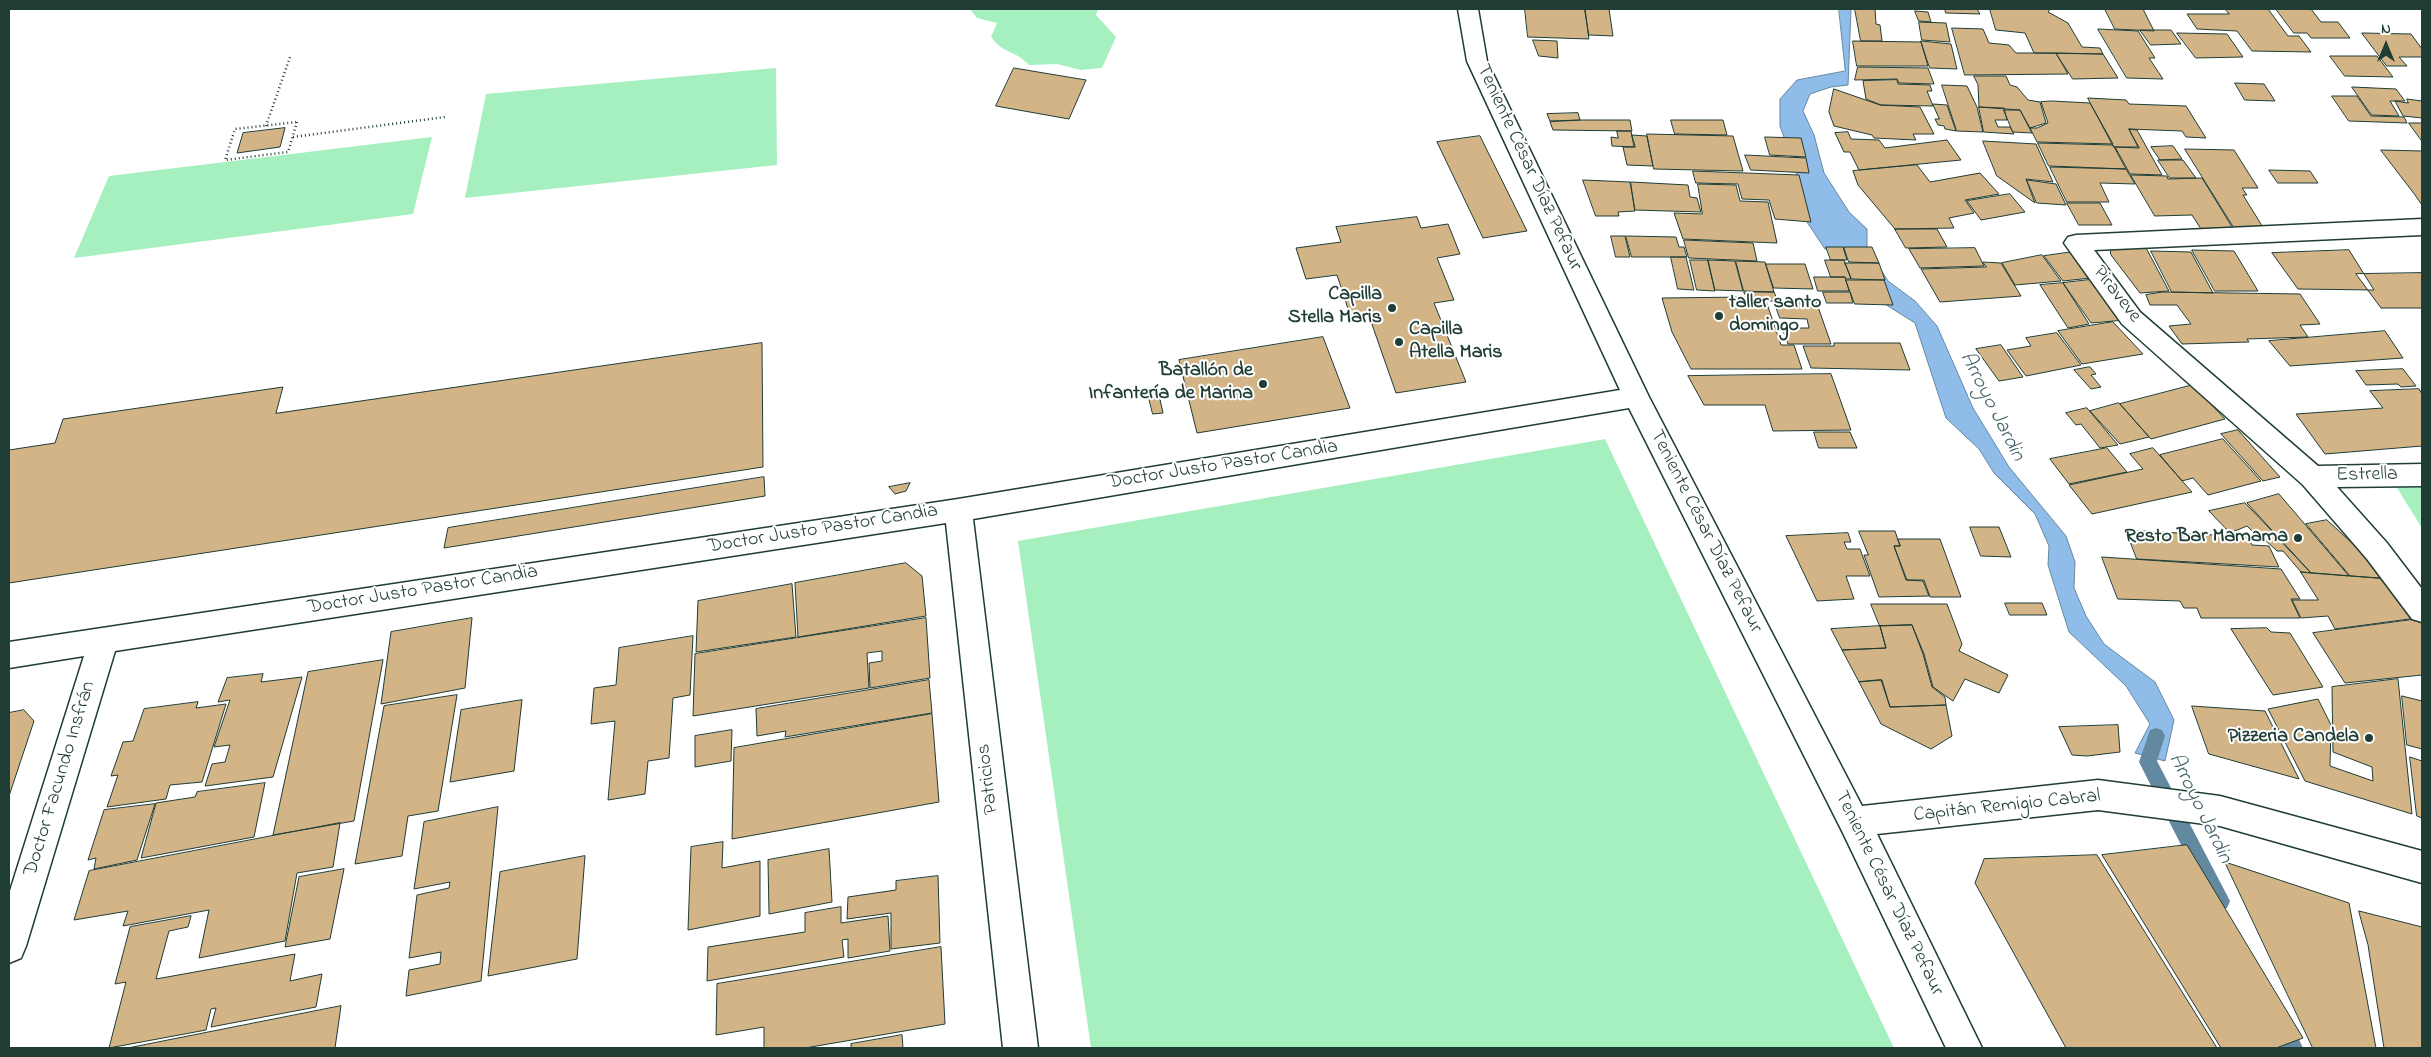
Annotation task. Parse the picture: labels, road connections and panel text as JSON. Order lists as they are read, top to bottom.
{
  "streets": {
    "street": [
      "Teniente César Díaz Pefaur",
      "Piraveve",
      "Doctor Justo Pastor Candia",
      "Estrella",
      "Doctor Facundo Insfrán",
      "Patricios",
      "Capitán Remigio Cabral"
    ]
  },
  "crossings": [
    ["Teniente César Díaz Pefaur", "Doctor Justo Pastor Candia"],
    ["Teniente César Díaz Pefaur", "Capitán Remigio Cabral"],
    ["Piraveve", "Estrella"],
    ["Doctor Justo Pastor Candia", "Doctor Facundo Insfrán"],
    ["Doctor Justo Pastor Candia", "Patricios"]
  ],
  "water": ["Arroyo Jardin"],
  "places": [
    "Capilla Stella Maris",
    "taller santo domingo",
    "Capilla Atella Maris",
    "Batallón de Infantería de Marina",
    "Resto Bar Mamama",
    "Pizzeria Candela"
  ],
  "north": "top"
}
